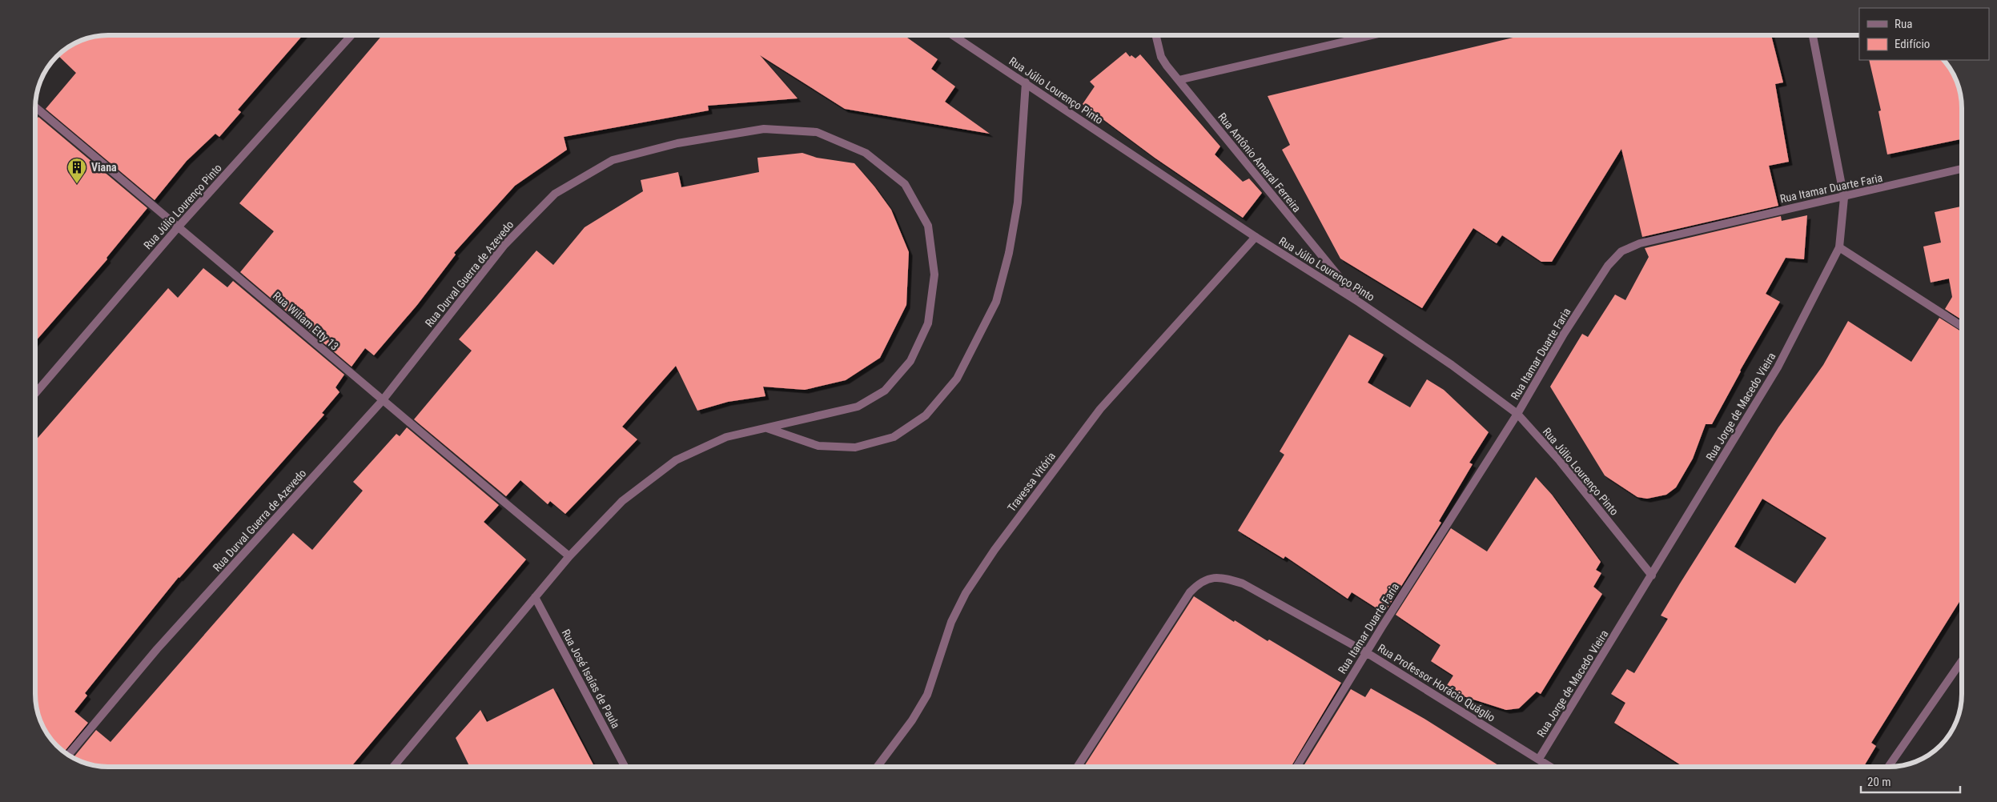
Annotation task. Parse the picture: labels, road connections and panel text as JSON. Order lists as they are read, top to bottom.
{
  "streets": {
    "street": [
      "Rua Júlio Lourenço Pinto",
      "Rua Antônio Amaral Ferreira",
      "Rua Itamar Duarte Faria",
      "Rua Durval Guerra de Azevedo",
      "Rua Wiliam Etty 13",
      "Rua Jorge de Macedo Vieira",
      "Travessa Vitória",
      "Rua José Isaías de Paula",
      "Rua Professor Horácio Quáglio"
    ]
  },
  "crossings": [
    ["Rua Júlio Lourenço Pinto", "Rua Antônio Amaral Ferreira"],
    ["Rua Júlio Lourenço Pinto", "Rua Itamar Duarte Faria"],
    ["Rua Júlio Lourenço Pinto", "Rua Wiliam Etty 13"],
    ["Rua Júlio Lourenço Pinto", "Rua Jorge de Macedo Vieira"],
    ["Rua Júlio Lourenço Pinto", "Travessa Vitória"],
    ["Rua Itamar Duarte Faria", "Rua Jorge de Macedo Vieira"],
    ["Rua Itamar Duarte Faria", "Rua Professor Horácio Quáglio"],
    ["Rua Durval Guerra de Azevedo", "Rua Wiliam Etty 13"],
    ["Rua Durval Guerra de Azevedo", "Rua José Isaías de Paula"],
    ["Rua Jorge de Macedo Vieira", "Rua Professor Horácio Quáglio"]
  ],
  "places": {
    "building": ["Viana"]
  },
  "legend": ["Rua", "Edifício"],
  "scale_bar": "20 m"
}
